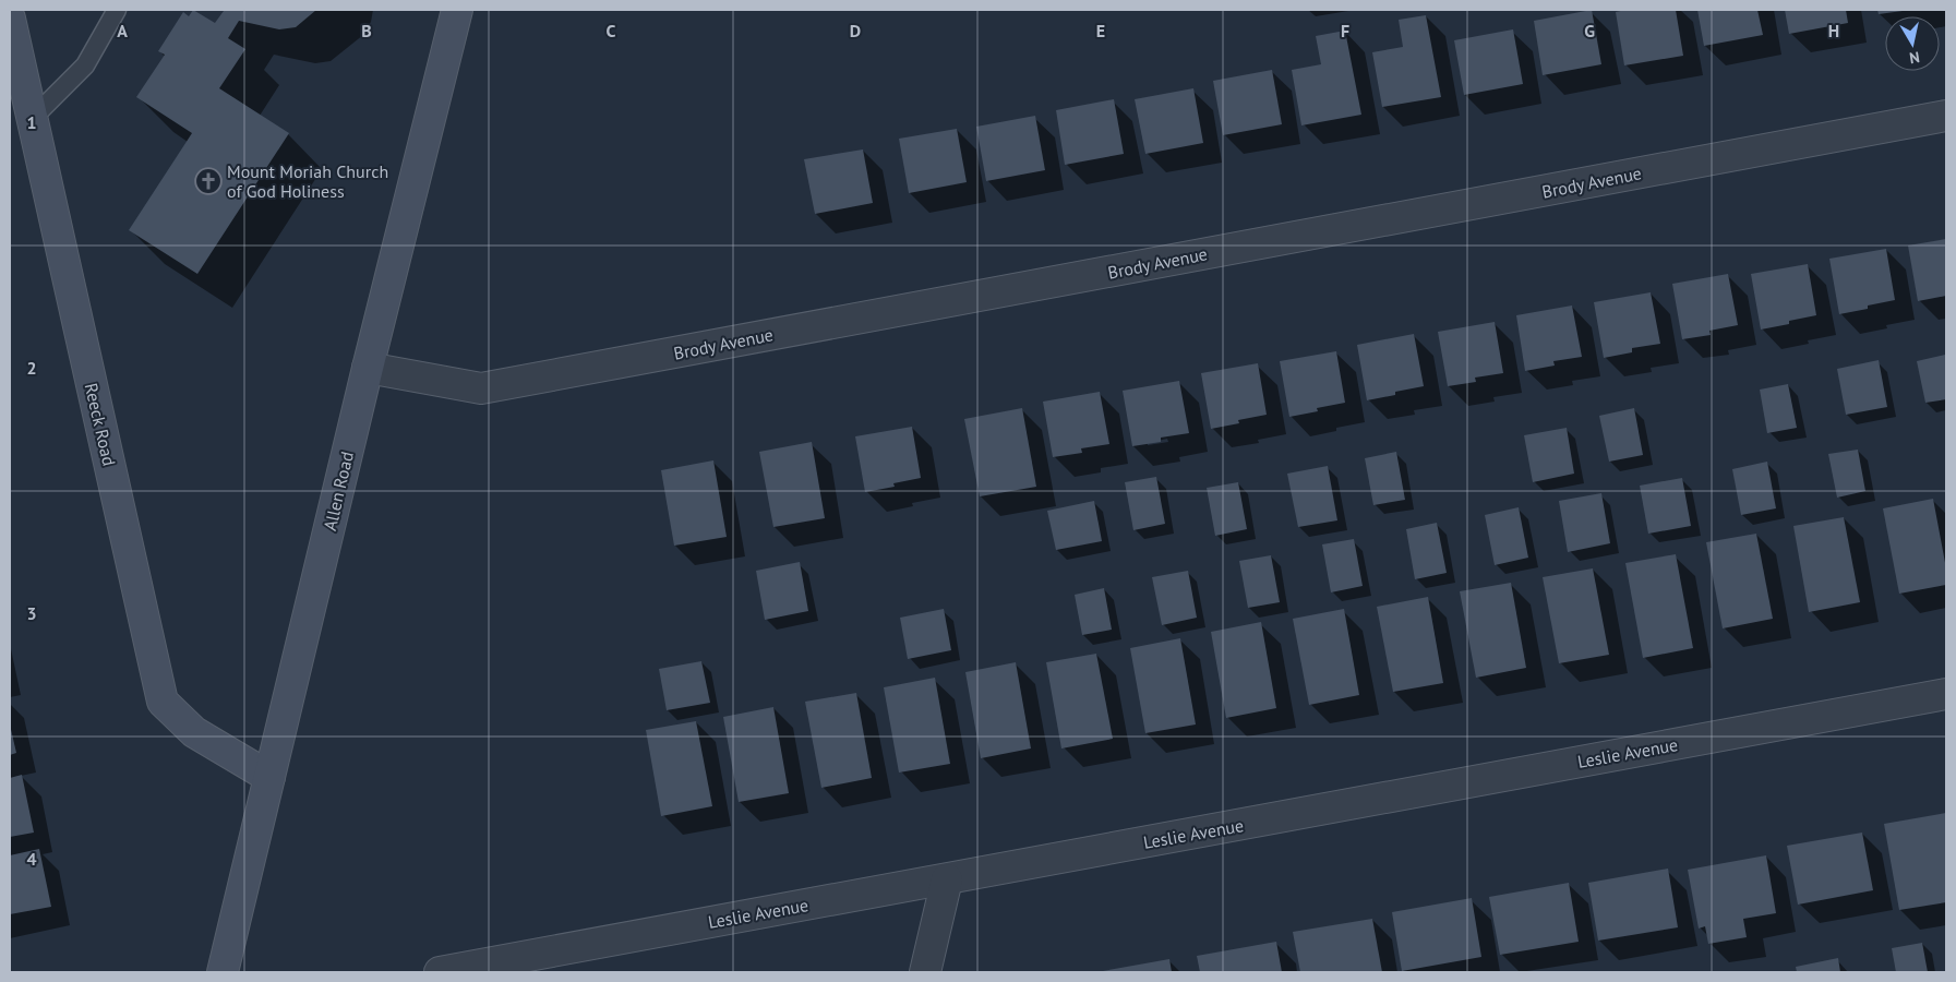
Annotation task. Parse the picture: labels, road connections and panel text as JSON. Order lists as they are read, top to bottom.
{
  "streets": {
    "main road": ["Reeck Road", "Allen Road"],
    "street": ["Brody Avenue", "Leslie Avenue"]
  },
  "crossings": [
    ["Brody Avenue", "Allen Road"],
    ["Reeck Road", "Allen Road"]
  ],
  "places": {
    "church": ["Mount Moriah Church of God Holiness"]
  },
  "north": "bottom",
  "grid": {
    "columns": [
      "A",
      "B",
      "C",
      "D",
      "E",
      "F",
      "G",
      "H"
    ],
    "rows": [
      "1",
      "2",
      "3",
      "4"
    ]
  }
}
